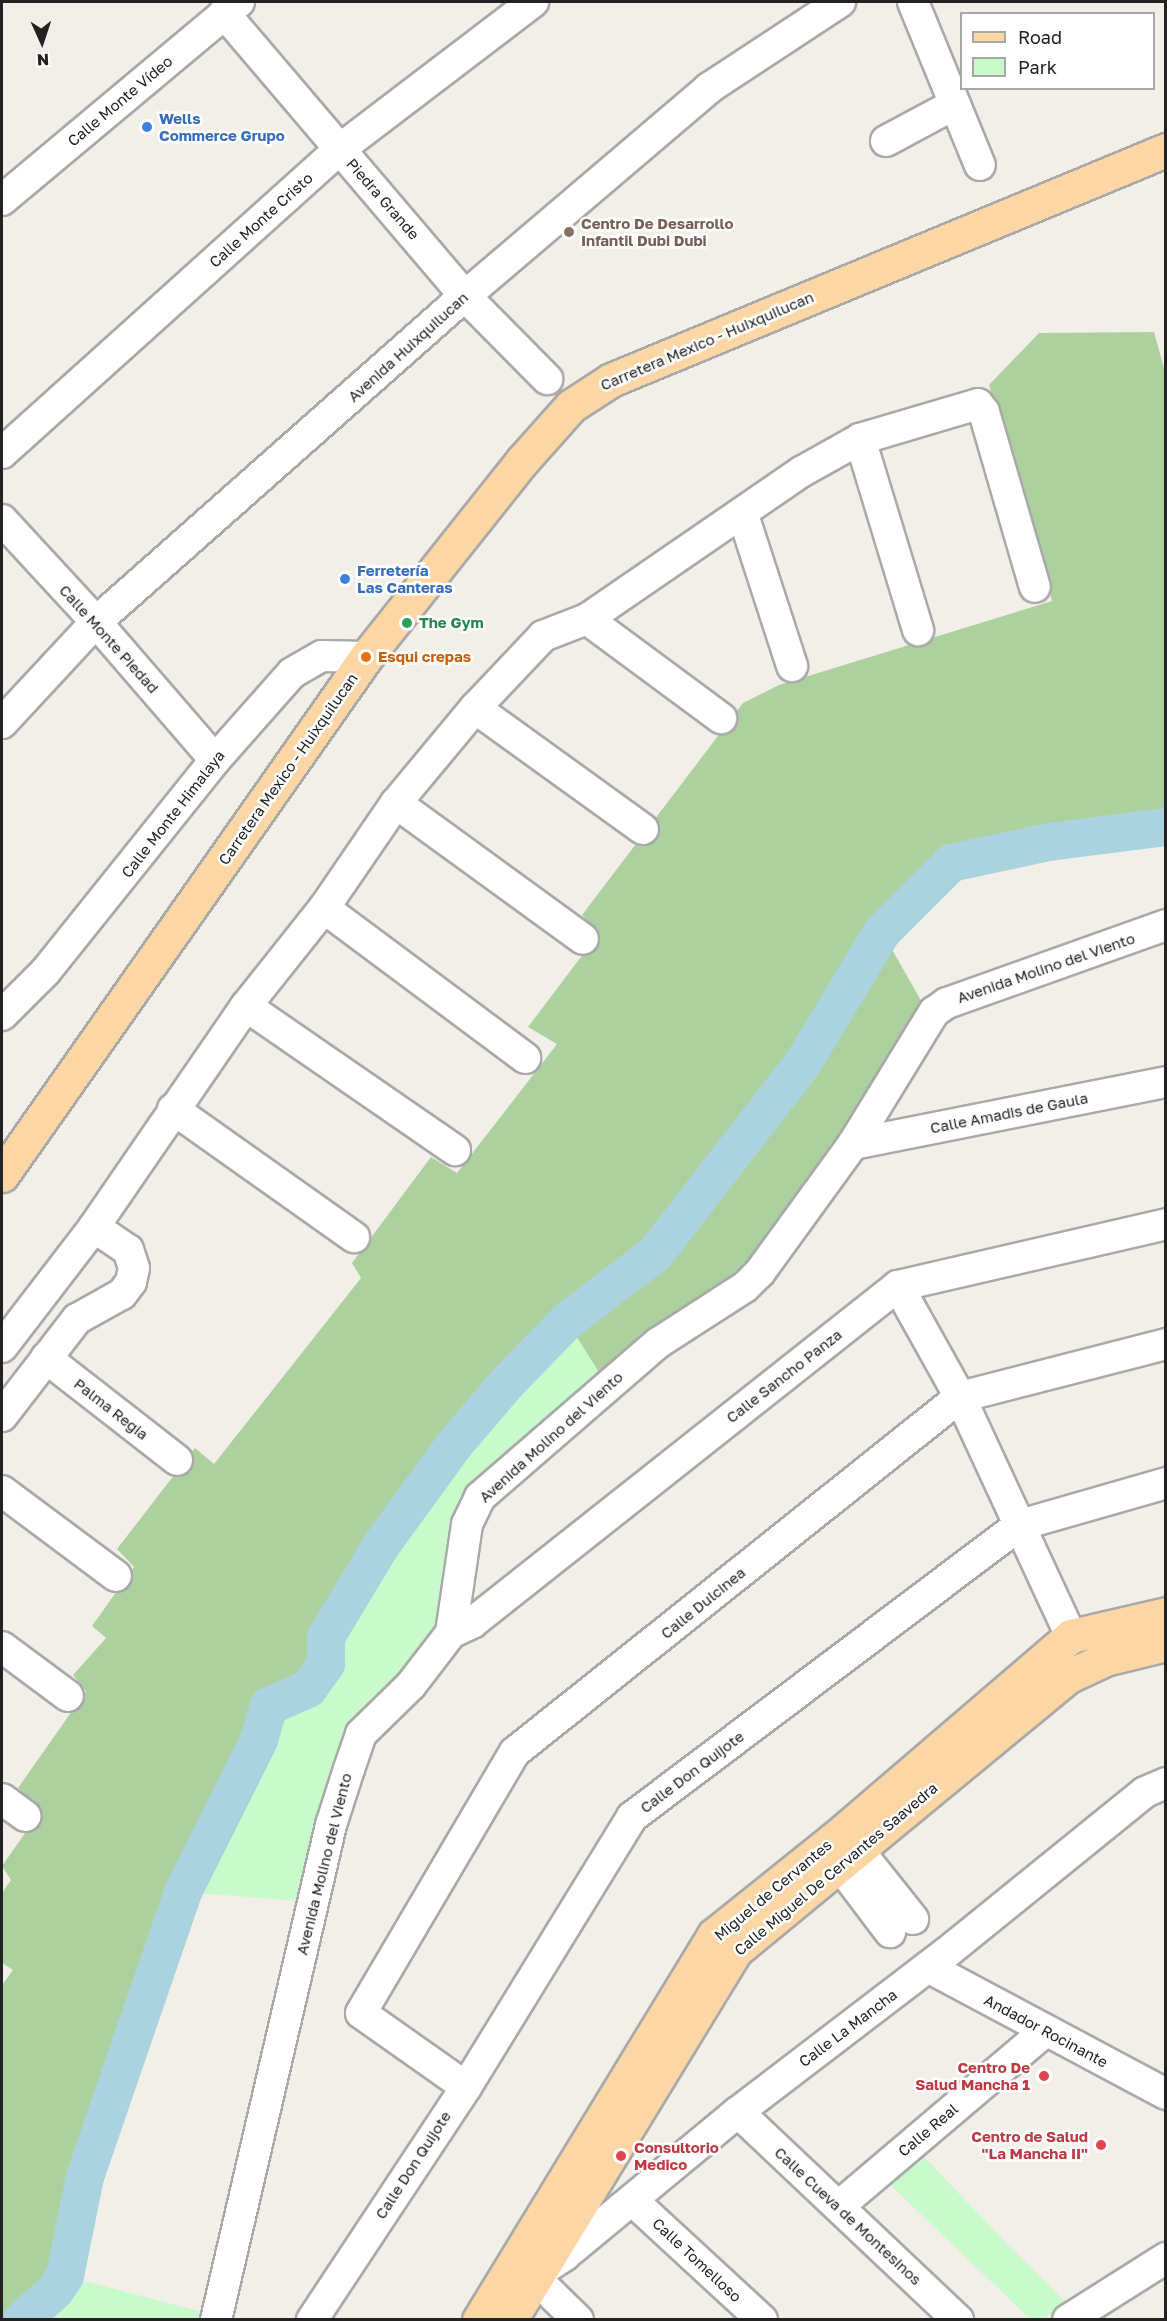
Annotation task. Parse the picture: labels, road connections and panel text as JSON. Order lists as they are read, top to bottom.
{
  "streets": {
    "main road": ["Carretera Mexico - Huixquilucan", "Calle Miguel De Cervantes Saavedra", "Miguel de Cervantes"],
    "street": [
      "Calle Monte Vídeo",
      "Piedra Grande",
      "Calle Monte Cristo",
      "Avenida Huixquilucan",
      "Calle Monte Piedad",
      "Calle Monte Himalaya",
      "Avenida Molino del Viento",
      "Calle Amadis de Gaula",
      "Calle Sancho Panza",
      "Palma Regia",
      "Calle Dulcinea",
      "Calle Don Quijote",
      "Calle La Mancha",
      "Andador Rocinante",
      "Calle Real",
      "Calle Cueva de Montesinos",
      "Calle Tomelloso"
    ]
  },
  "crossings": [
    ["Calle Monte Vídeo", "Piedra Grande"],
    ["Piedra Grande", "Calle Monte Cristo"],
    ["Piedra Grande", "Avenida Huixquilucan"],
    ["Carretera Mexico - Huixquilucan", "Calle Monte Himalaya"],
    ["Avenida Huixquilucan", "Calle Monte Piedad"],
    ["Calle Monte Piedad", "Calle Monte Himalaya"],
    ["Avenida Molino del Viento", "Calle Amadis de Gaula"],
    ["Avenida Molino del Viento", "Calle Sancho Panza"],
    ["Calle Dulcinea", "Calle Don Quijote"],
    ["Calle Miguel De Cervantes Saavedra", "Calle La Mancha"],
    ["Calle La Mancha", "Andador Rocinante"],
    ["Calle La Mancha", "Calle Cueva de Montesinos"],
    ["Calle La Mancha", "Calle Tomelloso"],
    ["Andador Rocinante", "Calle Real"],
    ["Calle Real", "Calle Cueva de Montesinos"]
  ],
  "places": [
    "Wells Commerce Grupo",
    "Centro De Desarrollo Infantil Dubi Dubi",
    "Ferretería Las Canteras",
    "The Gym",
    "Esqui crepas",
    "Centro De Salud Mancha 1",
    "Centro de Salud \"La Mancha II\"",
    "Consultorio Medico"
  ],
  "legend": ["Road", "Park"],
  "north": "bottom"
}
